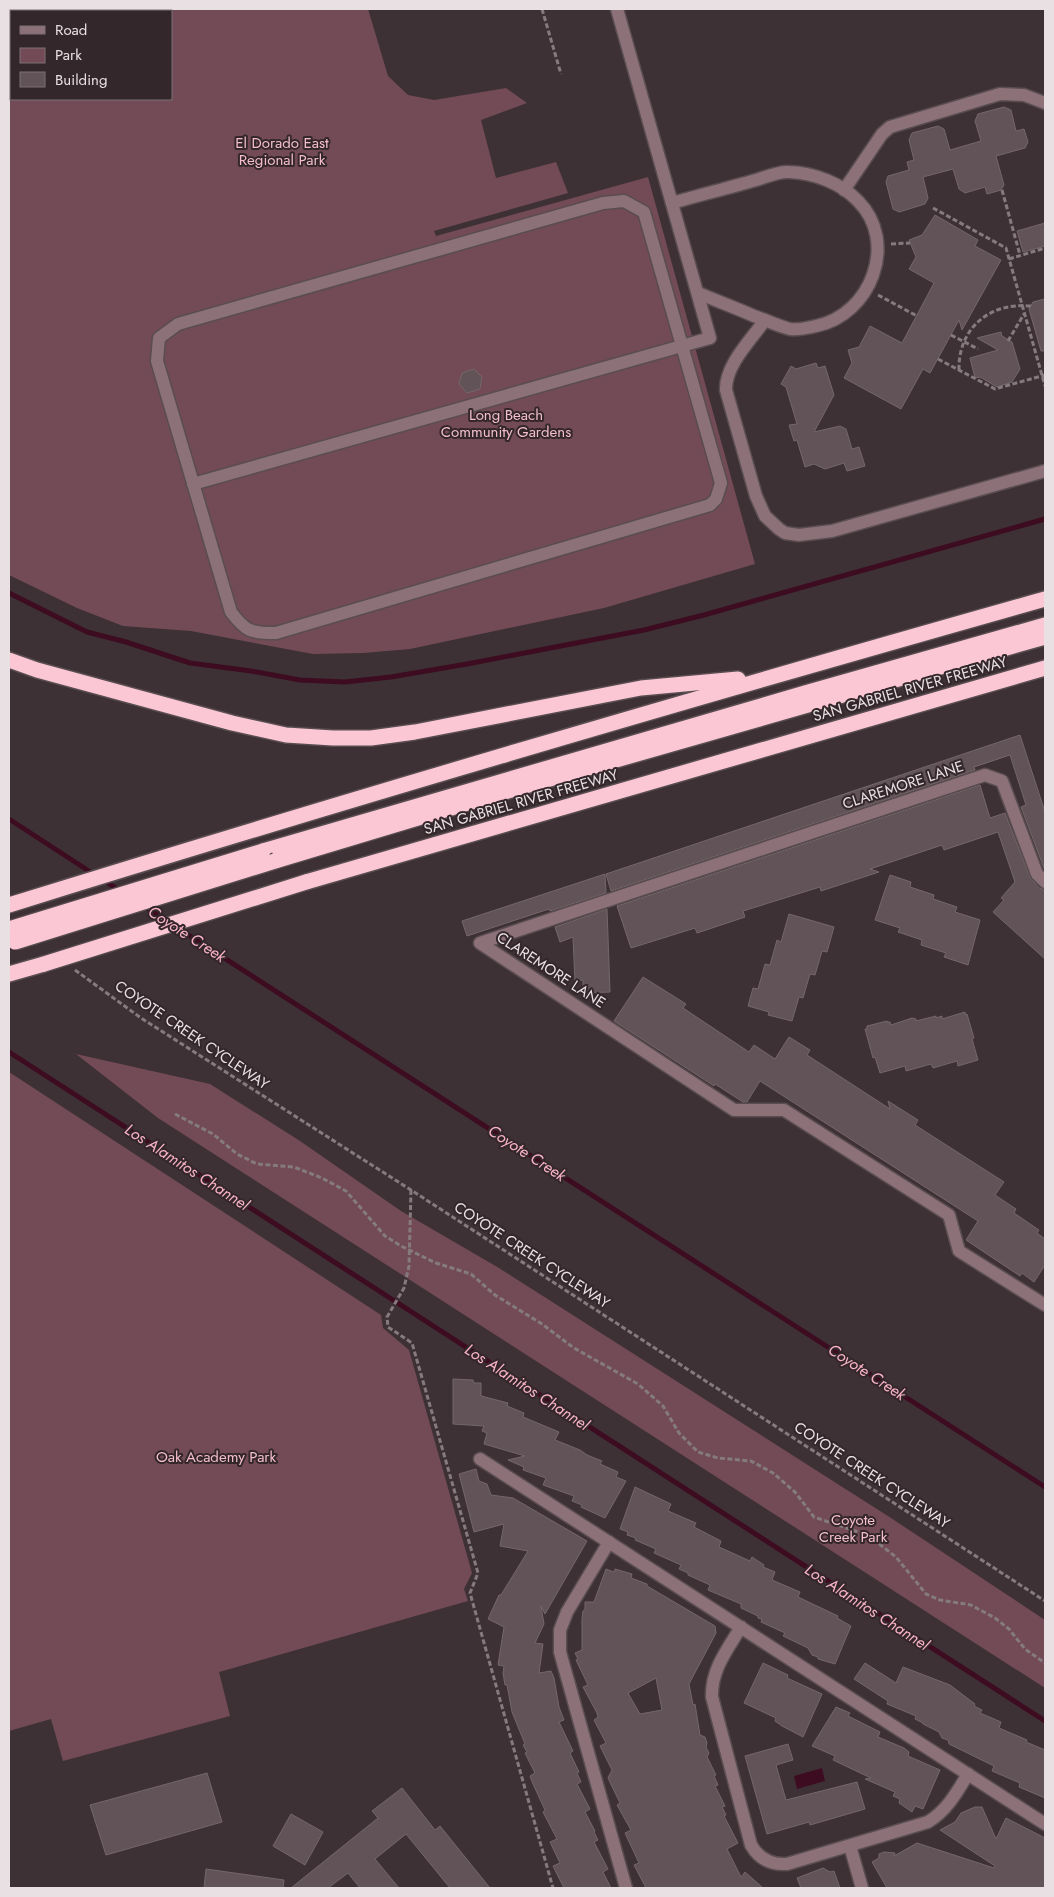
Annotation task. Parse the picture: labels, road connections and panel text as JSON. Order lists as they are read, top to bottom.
{
  "streets": {
    "highway": ["SAN GABRIEL RIVER FREEWAY"],
    "street": ["CLAREMORE LANE"],
    "path": ["COYOTE CREEK CYCLEWAY"]
  },
  "water": ["Coyote Creek", "Los Alamitos Channel"],
  "parks": [
    "El Dorado East Regional Park",
    "Long Beach Community Gardens",
    "Oak Academy Park",
    "Coyote Creek Park"
  ],
  "legend": ["Road", "Park", "Building"]
}
